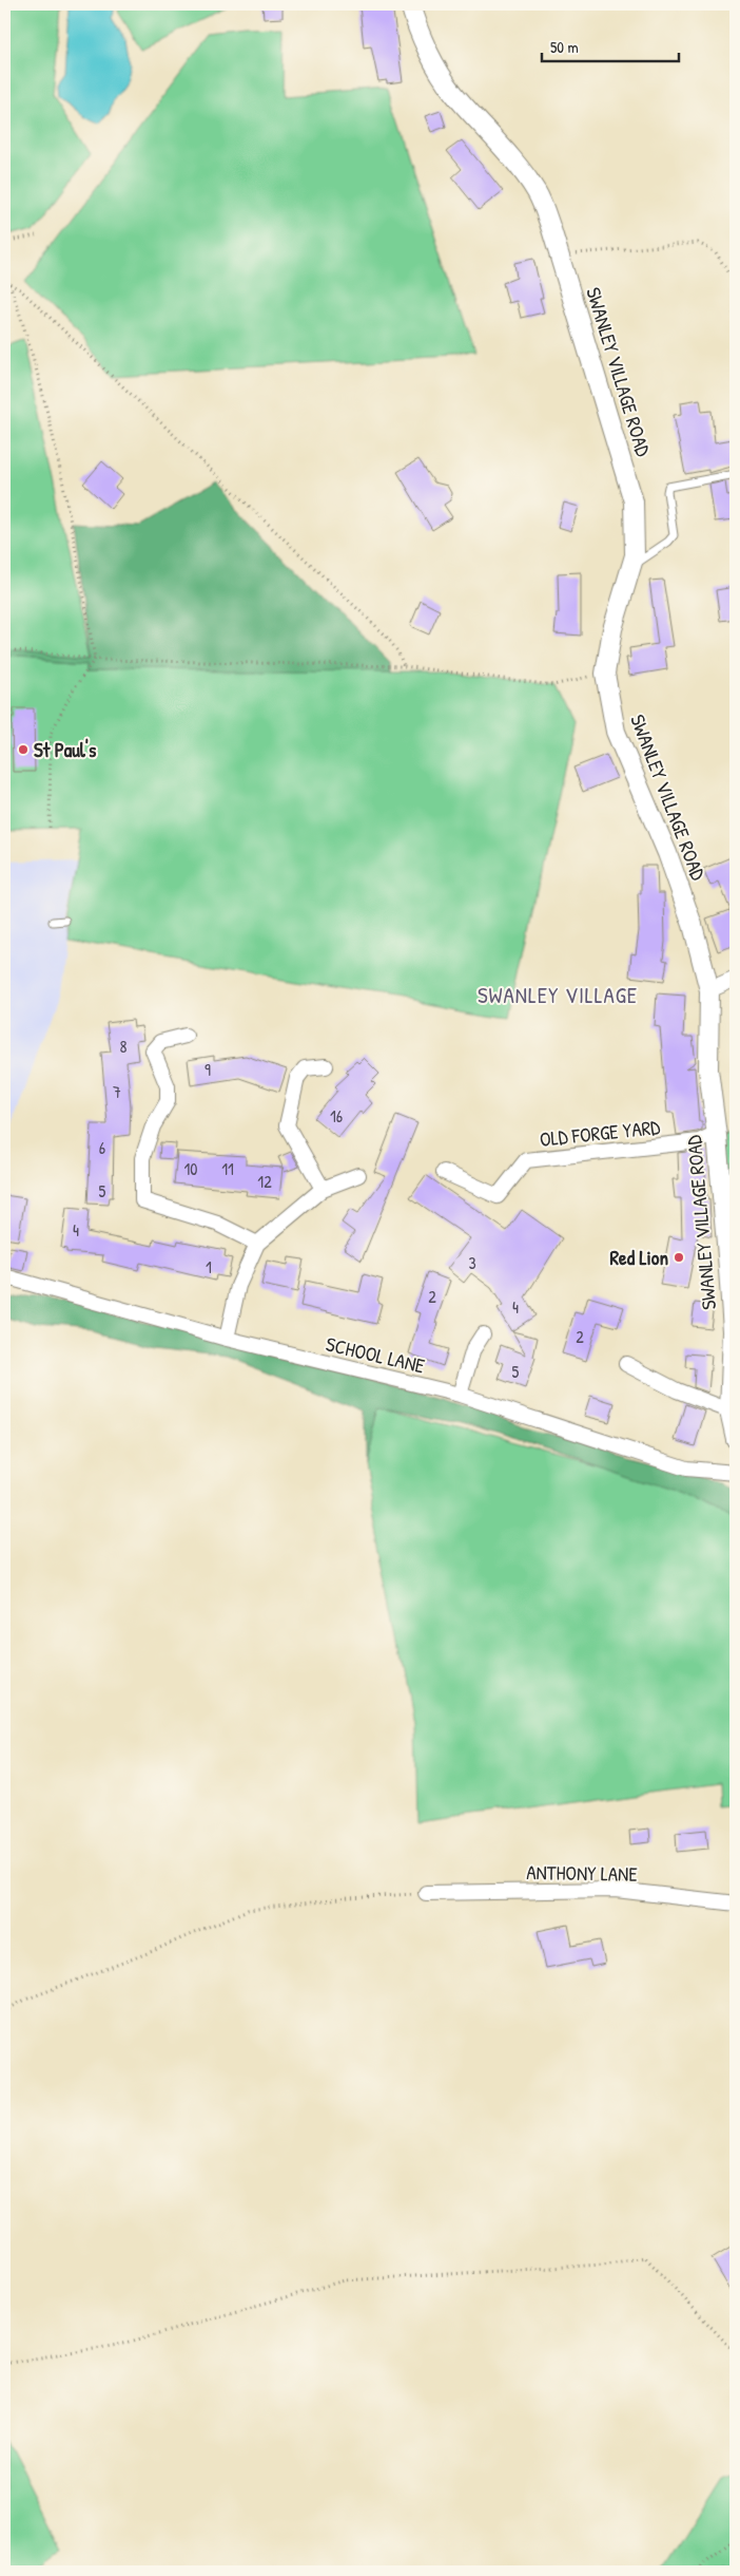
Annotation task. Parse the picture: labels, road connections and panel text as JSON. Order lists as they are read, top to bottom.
{
  "streets": {
    "street": [
      "SWANLEY VILLAGE ROAD",
      "OLD FORGE YARD",
      "SCHOOL LANE",
      "ANTHONY LANE"
    ]
  },
  "crossings": [
    ["SWANLEY VILLAGE ROAD", "OLD FORGE YARD"]
  ],
  "districts": ["SWANLEY VILLAGE"],
  "places": ["St Paul's", "Red Lion"],
  "house_numbers": [
    "8",
    "9",
    "7",
    "16",
    "6",
    "10",
    "11",
    "12",
    "5",
    "4",
    "3",
    "1",
    "2",
    "4",
    "2",
    "5"
  ],
  "scale_bar": "50 m"
}
